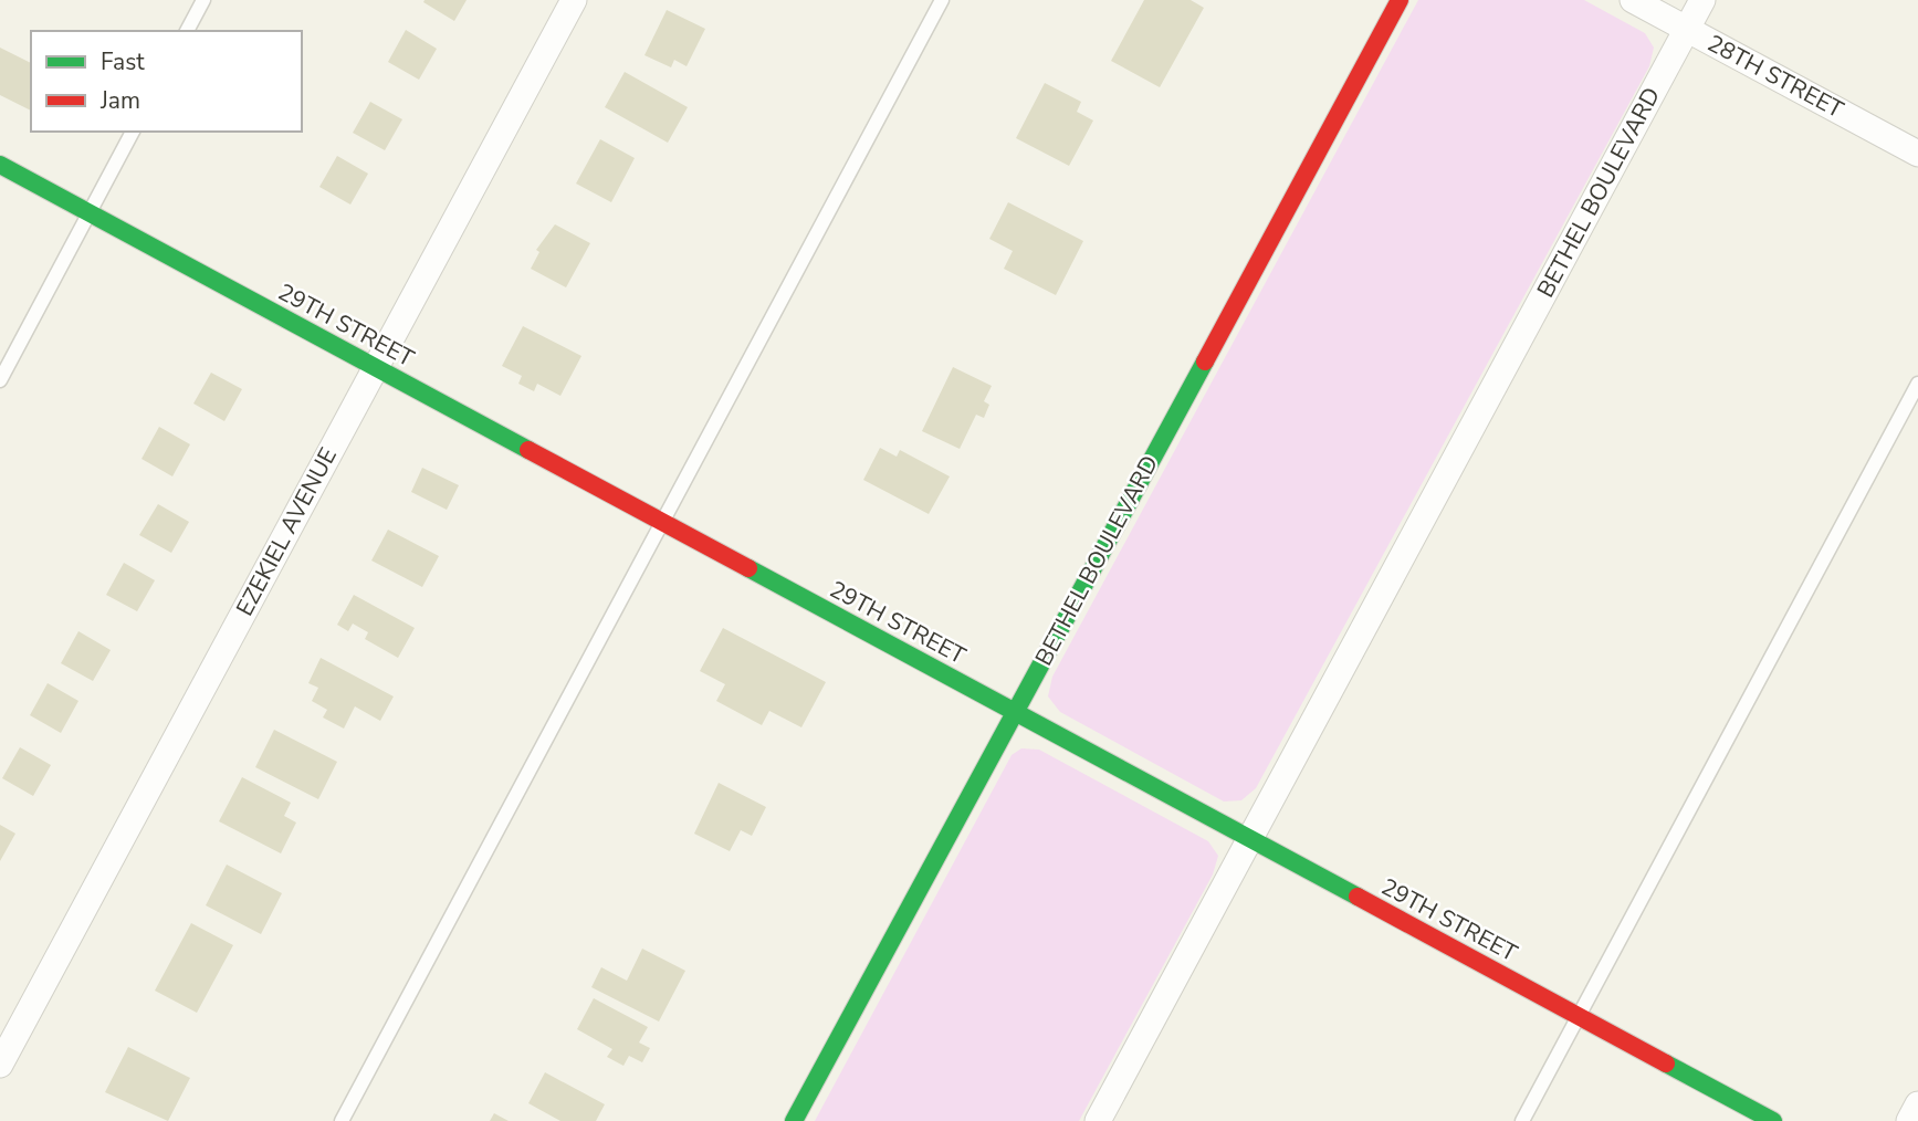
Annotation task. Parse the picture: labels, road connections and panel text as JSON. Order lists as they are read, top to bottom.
{
  "streets": {
    "street": [
      "28TH STREET",
      "BETHEL BOULEVARD",
      "29TH STREET",
      "EZEKIEL AVENUE"
    ]
  },
  "crossings": [
    ["28TH STREET", "BETHEL BOULEVARD"],
    ["BETHEL BOULEVARD", "29TH STREET"],
    ["29TH STREET", "EZEKIEL AVENUE"]
  ],
  "legend": ["Fast", "Jam"]
}
